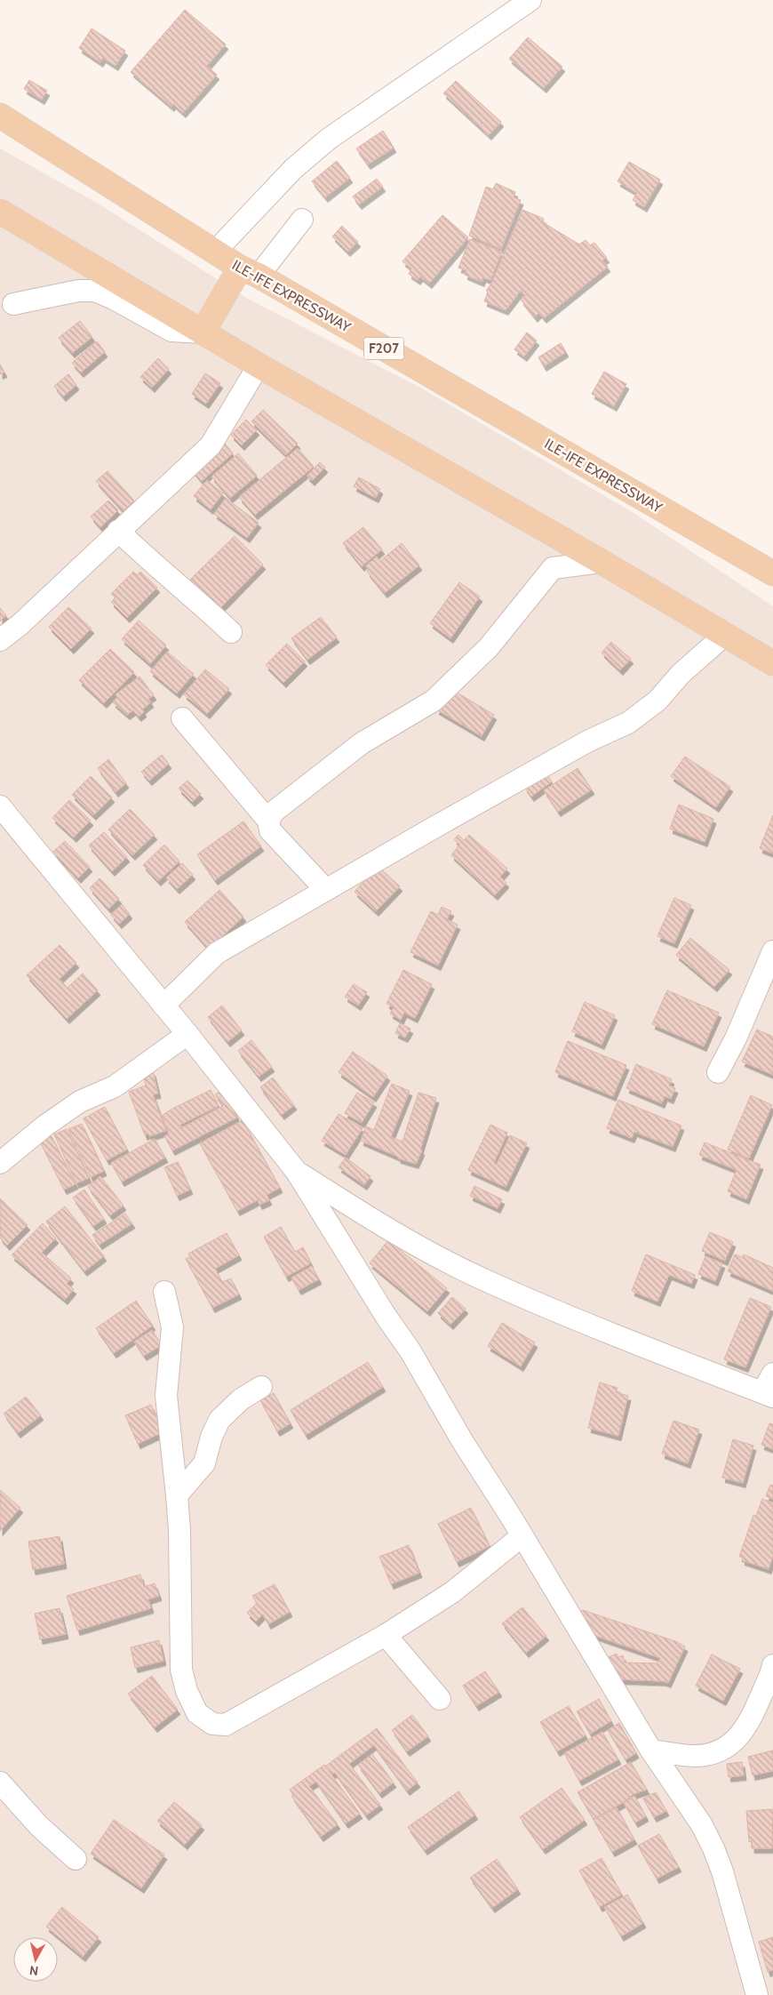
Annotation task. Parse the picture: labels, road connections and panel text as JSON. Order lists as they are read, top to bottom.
{
  "streets": {
    "main road": ["ILE-IFE EXPRESSWAY", "F207"]
  },
  "north": "bottom"
}
